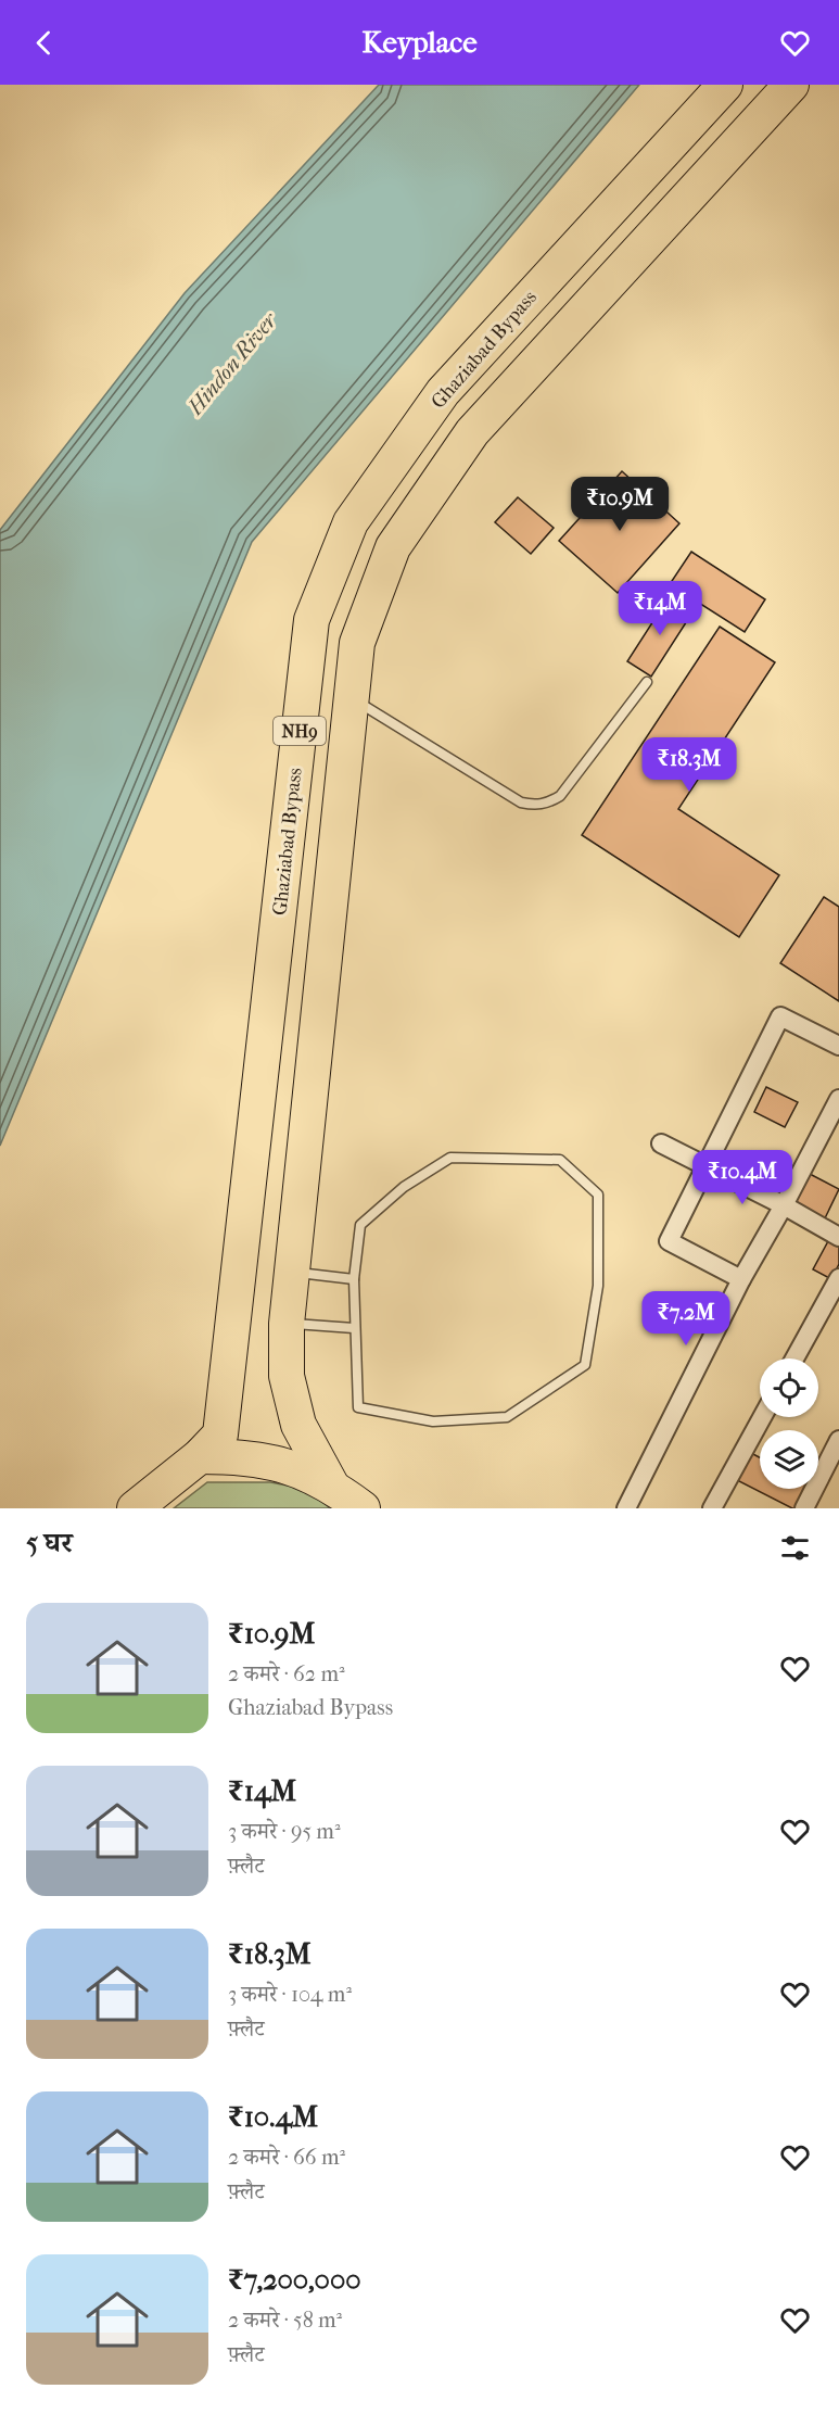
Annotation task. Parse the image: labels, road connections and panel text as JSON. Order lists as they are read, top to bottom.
{
  "streets": {
    "highway": ["Ghaziabad Bypass", "NH9"]
  },
  "water": ["Hindon River"],
  "page": {
    "header": "Keyplace",
    "price": [
      "₹10.9M",
      "₹14M",
      "₹18.3M",
      "₹10.4M",
      "₹7.2M"
    ],
    "heading": "5 घर",
    "list": [
      {
        "name": "₹10.9M",
        "note": "2 कमरे · 62 m² · Ghaziabad Bypass"
      },
      {
        "name": "₹14M",
        "note": "3 कमरे · 95 m² · फ़्लैट"
      },
      {
        "name": "₹18.3M",
        "note": "3 कमरे · 104 m² · फ़्लैट"
      },
      {
        "name": "₹10.4M",
        "note": "2 कमरे · 66 m² · फ़्लैट"
      },
      {
        "name": "₹7,200,000",
        "note": "2 कमरे · 58 m² · फ़्लैट"
      }
    ]
  }
}
